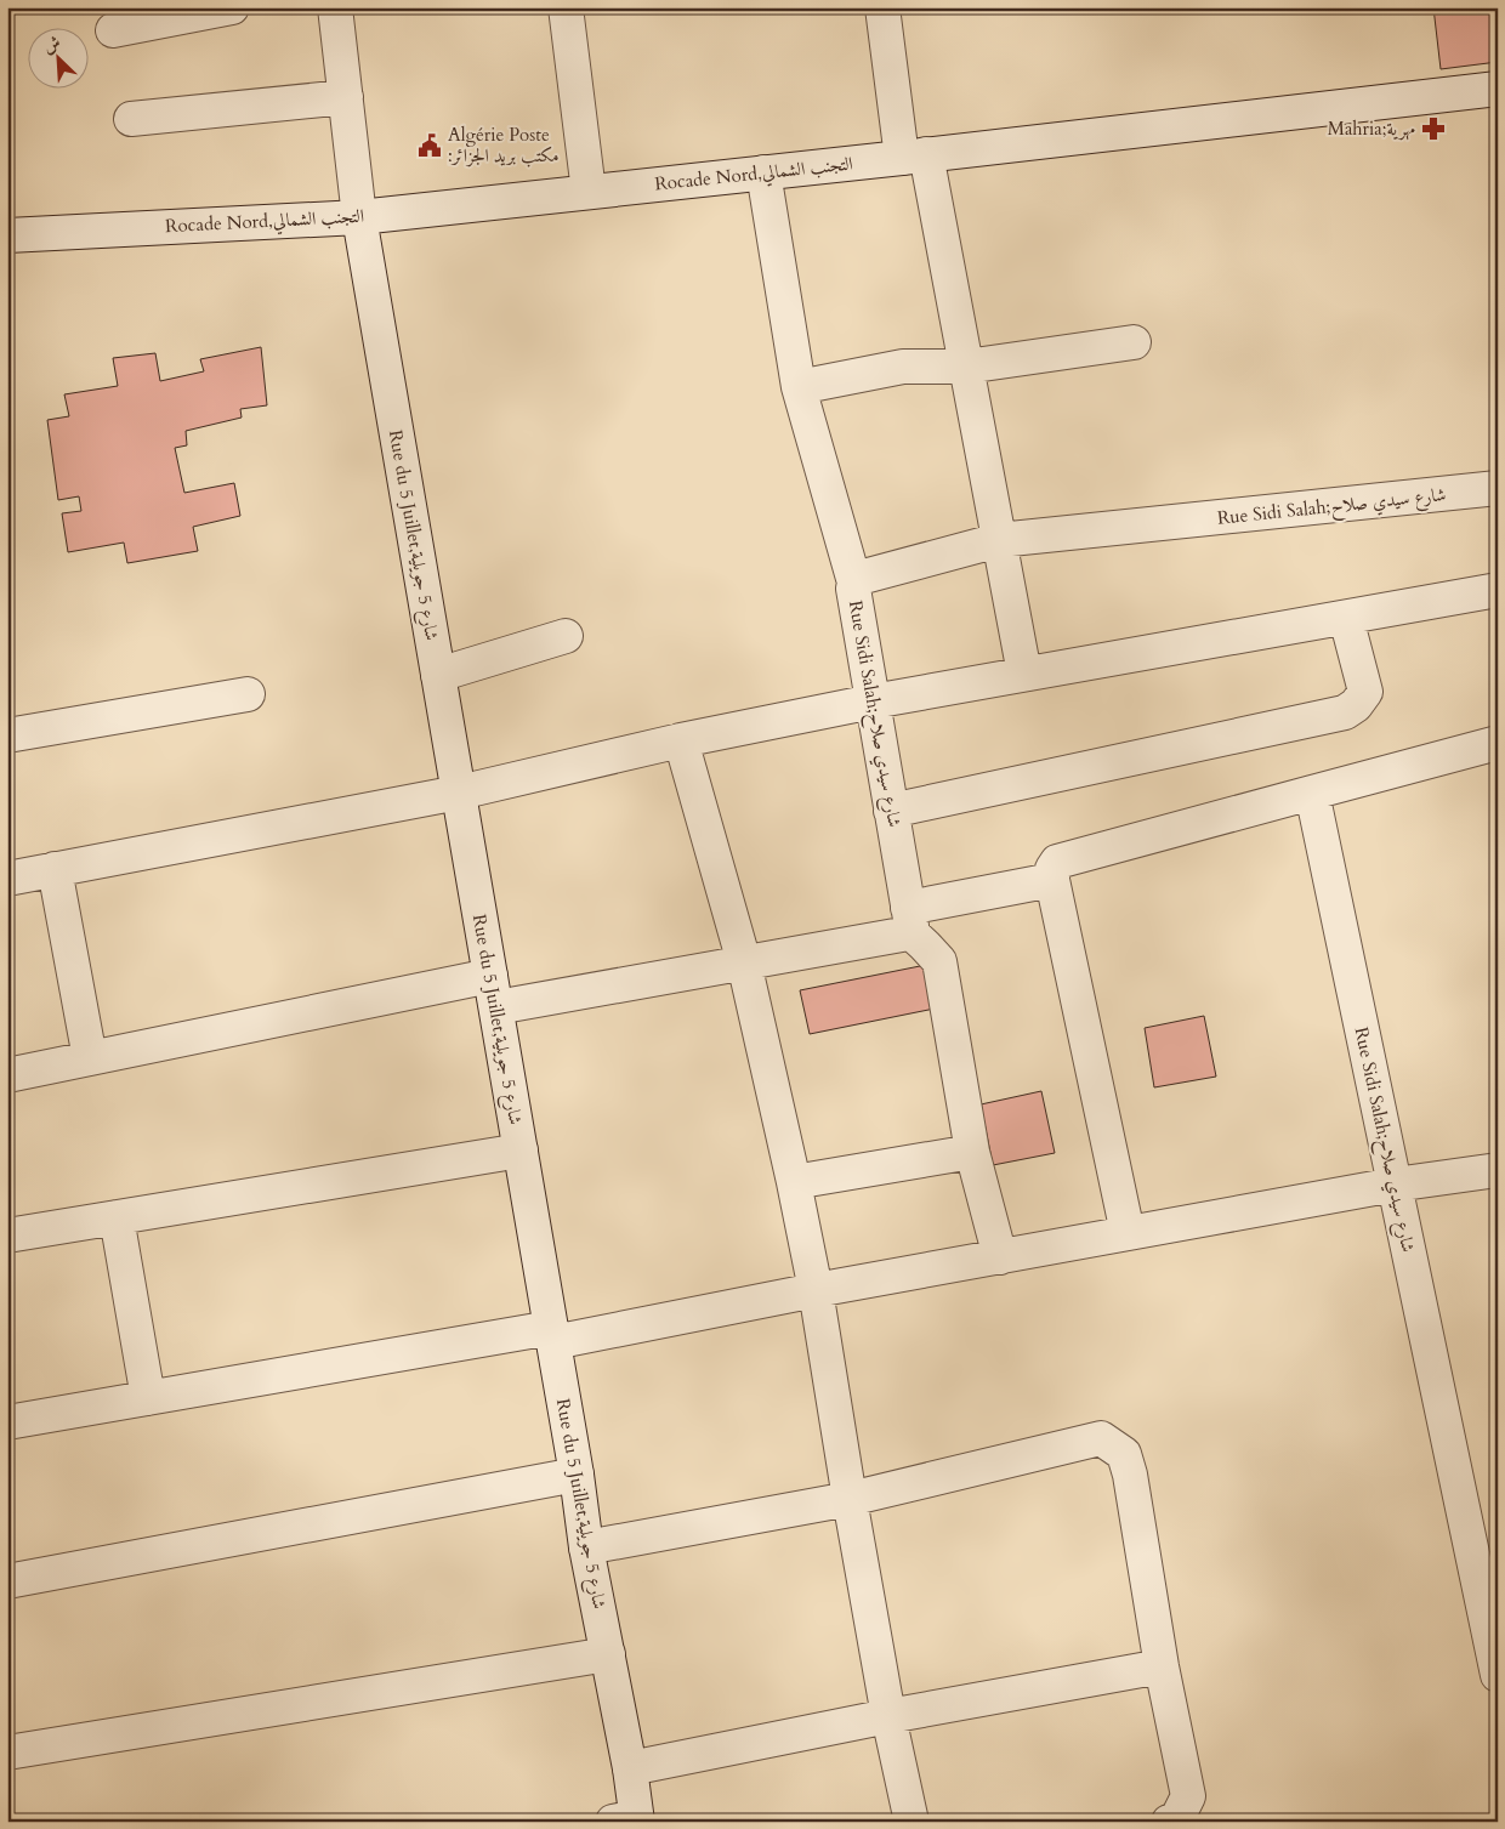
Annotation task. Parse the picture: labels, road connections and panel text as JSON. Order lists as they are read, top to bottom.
{
  "streets": {
    "street": ["Rocade Nord,التجنب الشمالي", "Rue Sidi Salah;شارع سيدي صلاح", "Rue du 5 Juillet,شارع 5 جويلية"]
  },
  "crossings": [
    ["Rocade Nord,التجنب الشمالي", "Rue du 5 Juillet,شارع 5 جويلية"]
  ],
  "places": {
    "pharmacy": ["Mahria;مهرية"],
    "public building": ["Algérie Poste ;مكتب بريد الجزائر"]
  },
  "north": "top left"
}
